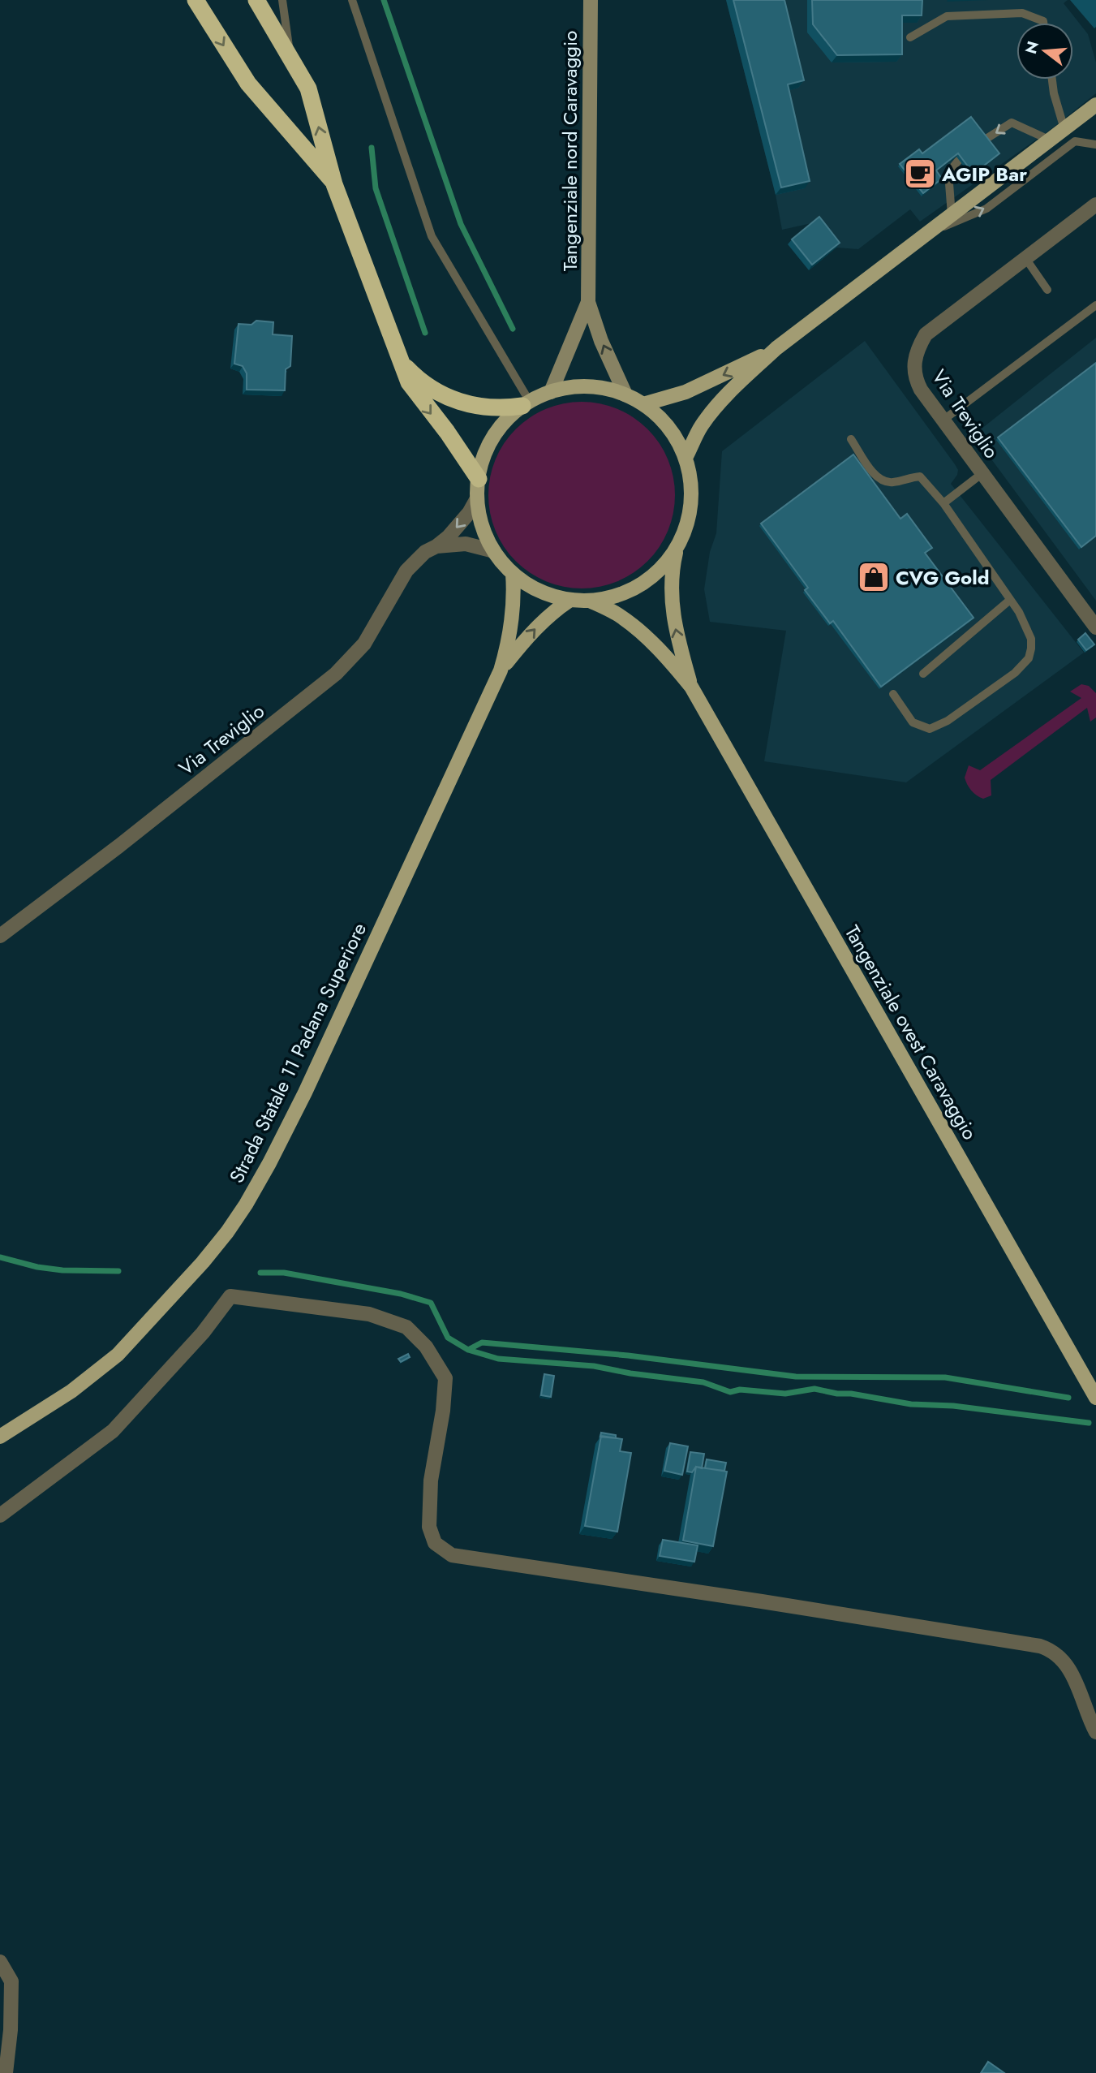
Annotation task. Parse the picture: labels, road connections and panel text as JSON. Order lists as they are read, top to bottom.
{
  "streets": {
    "main road": ["Tangenziale nord Caravaggio", "Tangenziale ovest Caravaggio", "Strada Statale 11 Padana Superiore"],
    "street": ["Via Treviglio"]
  },
  "places": {
    "cafe": ["AGIP Bar"],
    "shop": ["CVG Gold"]
  },
  "north": "left"
}
